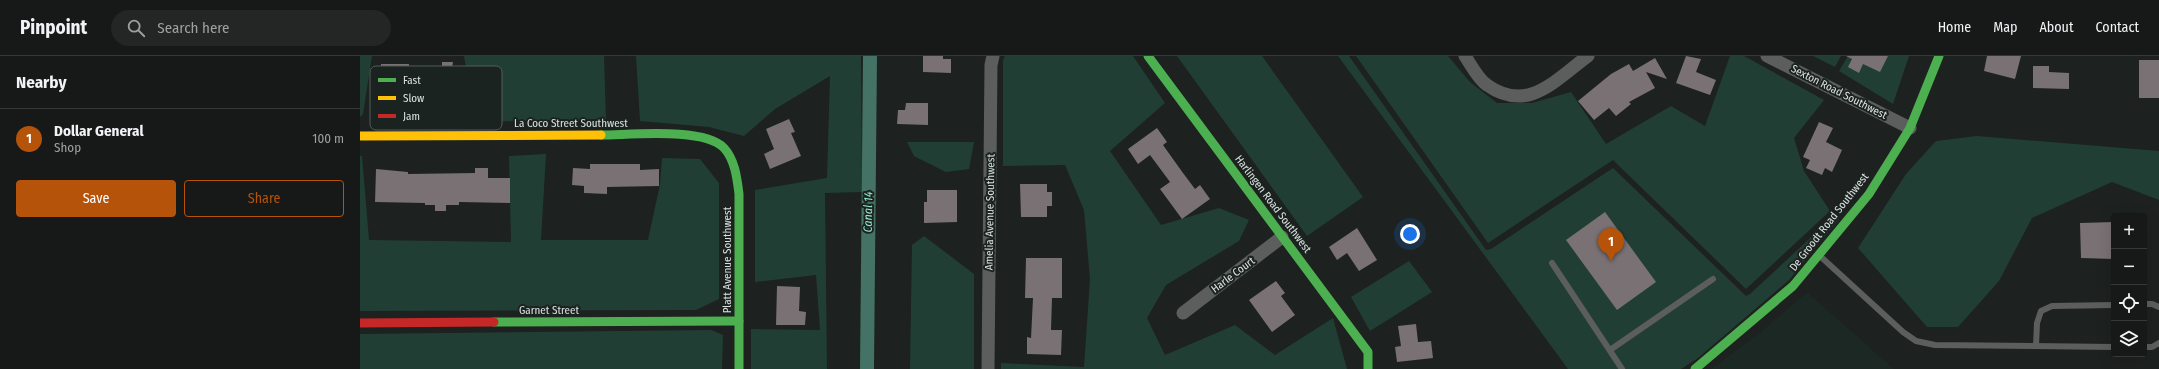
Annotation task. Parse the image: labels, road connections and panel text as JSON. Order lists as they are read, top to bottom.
{
  "streets": {
    "street": [
      "Sexton Road Southwest",
      "La Coco Street Southwest",
      "Harlingen Road Southwest",
      "Amelia Avenue Southwest",
      "De Groodt Road Southwest",
      "Platt Avenue Southwest",
      "Harle Court",
      "Garnet Street"
    ]
  },
  "crossings": [
    ["Sexton Road Southwest", "De Groodt Road Southwest"],
    ["La Coco Street Southwest", "Platt Avenue Southwest"],
    ["Harlingen Road Southwest", "Harle Court"],
    ["Platt Avenue Southwest", "Garnet Street"]
  ],
  "water": ["Canal 14"],
  "legend": ["Fast", "Slow", "Jam"],
  "page": {
    "header": "Pinpoint",
    "search": "Search here",
    "nav": [
      "Home",
      "Map",
      "About",
      "Contact"
    ],
    "heading": "Nearby",
    "list": [
      {
        "mark": "1",
        "name": "Dollar General",
        "note": "Shop",
        "value": "100 m"
      }
    ],
    "buttons": ["Save", "Share"],
    "map_buttons": ["+", "−"],
    "pins": "1"
  }
}
